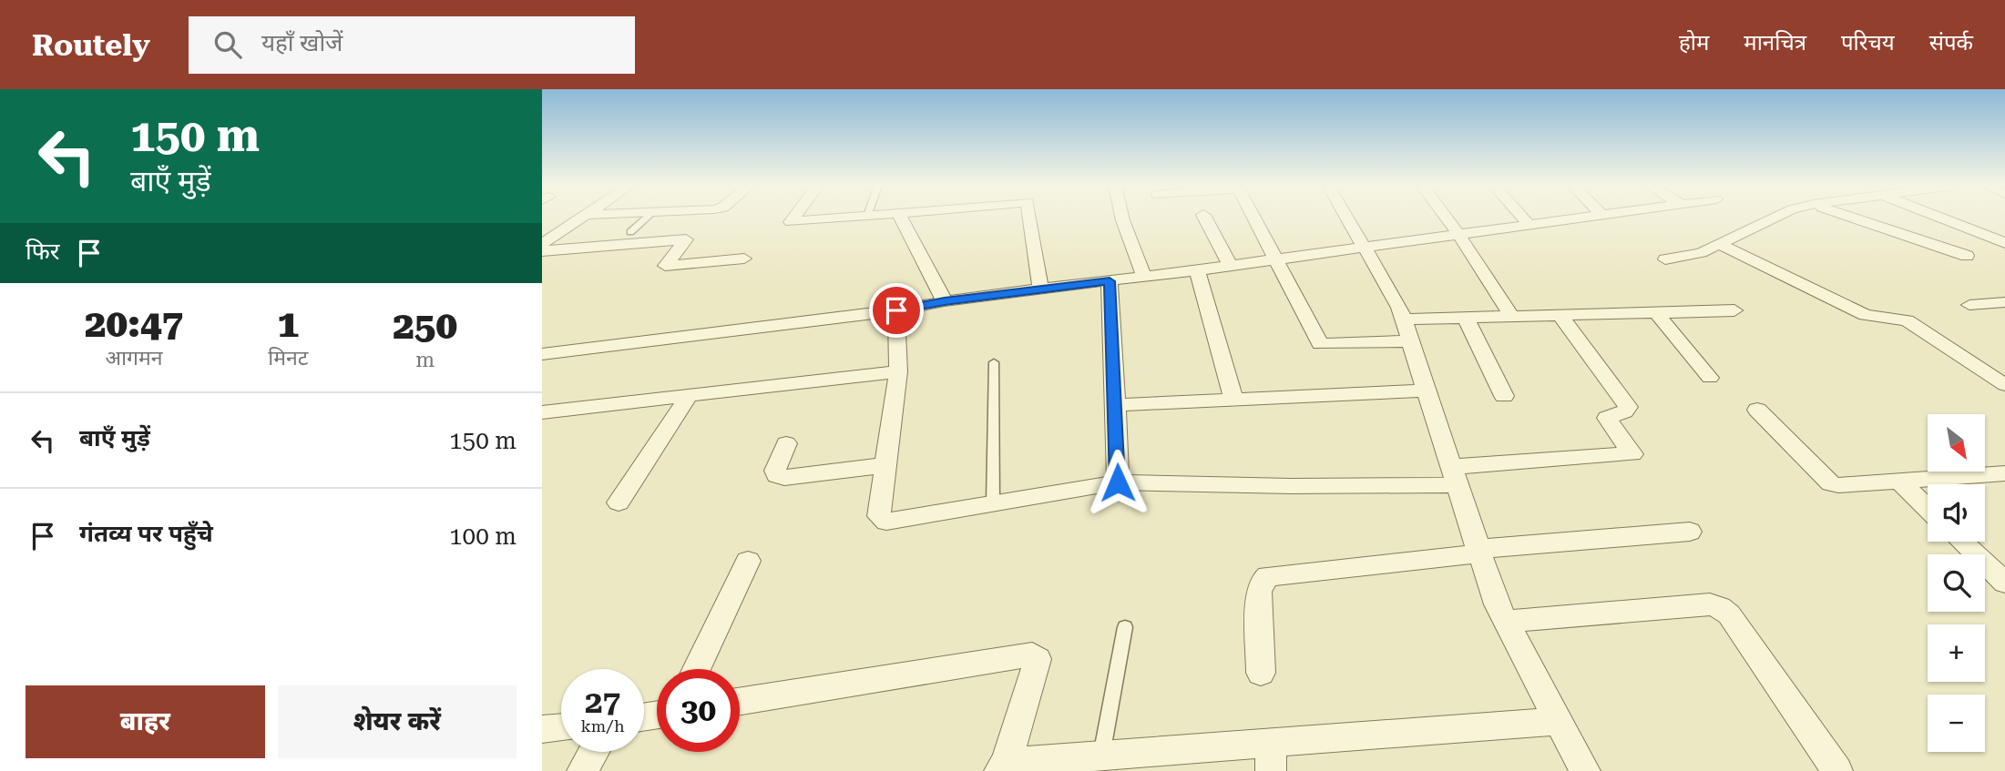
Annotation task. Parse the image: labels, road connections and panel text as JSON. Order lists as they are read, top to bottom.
{
  "north": "bottom right",
  "page": {
    "header": "Routely",
    "search": "यहाँ खोजें",
    "nav": [
      "होम",
      "मानचित्र",
      "परिचय",
      "संपर्क"
    ],
    "turn": ["150 m", "बाएँ मुड़ें"],
    "then": "फिर",
    "eta": [
      "20:47",
      "आगमन",
      "1",
      "मिनट",
      "250",
      "m"
    ],
    "list": [
      {
        "name": "बाएँ मुड़ें",
        "value": "150 m"
      },
      {
        "name": "गंतव्य पर पहुँचे",
        "value": "100 m"
      }
    ],
    "map_buttons": ["+", "−"],
    "speed": "27 km/h",
    "limit": "30",
    "buttons": ["बाहर", "शेयर करें"]
  }
}
